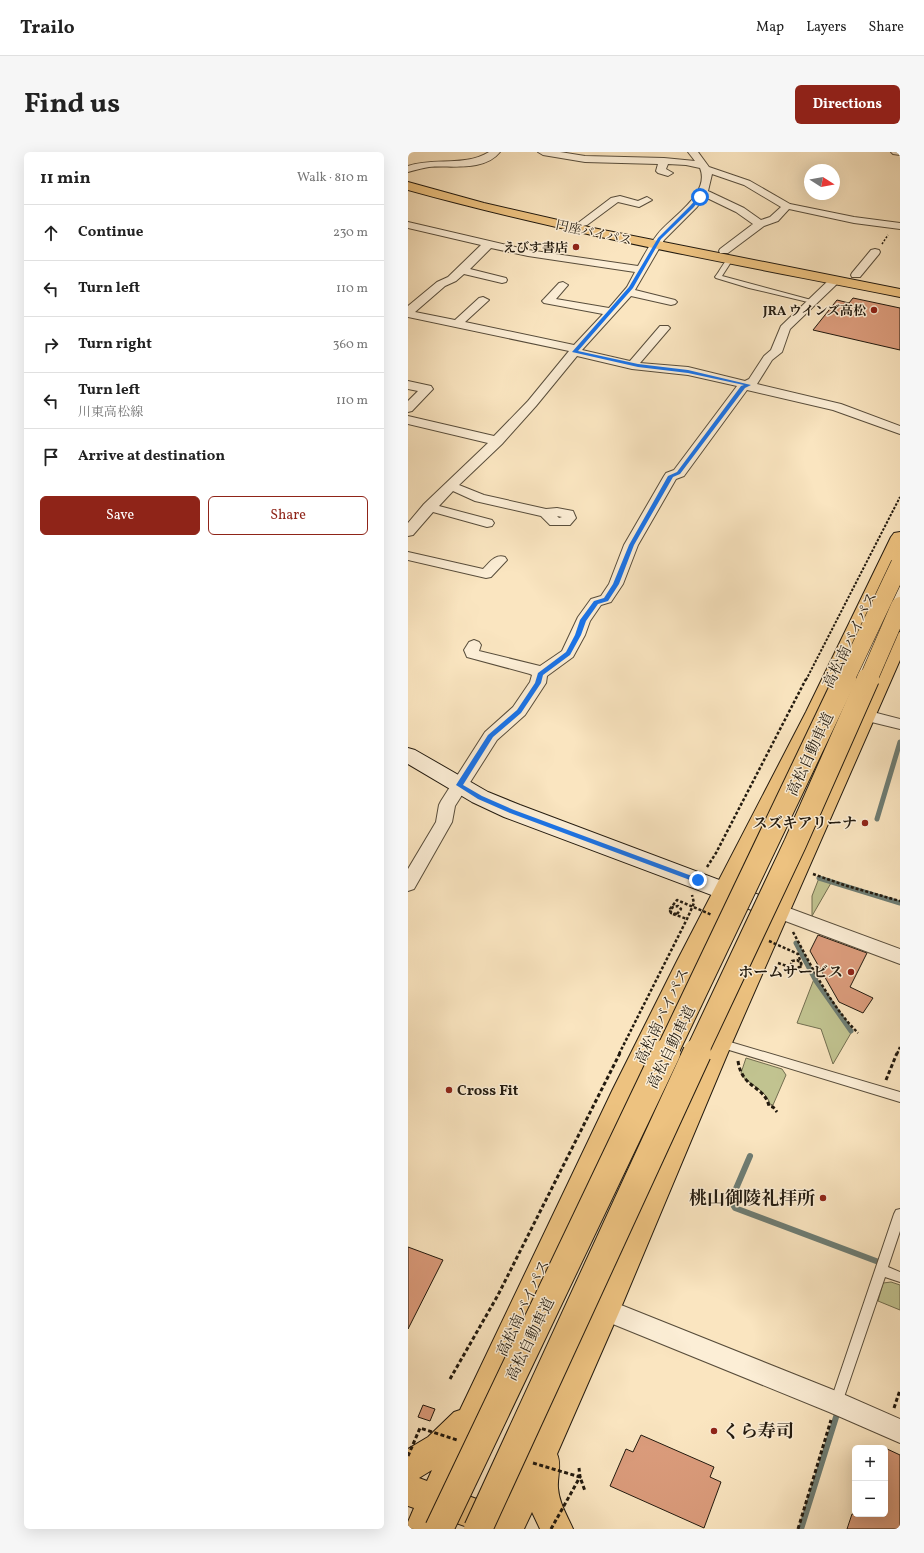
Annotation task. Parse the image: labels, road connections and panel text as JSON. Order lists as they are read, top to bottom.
{
  "streets": {
    "highway": ["円座バイパス", "高松南バイパス", "高松自動車道"]
  },
  "crossings": [
    ["高松南バイパス", "高松自動車道"]
  ],
  "places": [
    "えびす書店",
    "JRA ウインズ高松",
    "スズキアリーナ",
    "ホームサービス",
    "Cross Fit",
    "桃山御陵礼拝所",
    "くら寿司"
  ],
  "north": "right",
  "page": {
    "header": "Trailo",
    "nav": ["Map", "Layers", "Share"],
    "title": "Find us",
    "buttons": [
      "Directions",
      ["Save", "Share"]
    ],
    "heading": ["11 min", "Walk · 810 m"],
    "list": [
      ["Continue", "230 m"],
      ["Turn left", "110 m"],
      ["Turn right", "360 m"],
      ["Turn left", "川東高松線", "110 m"],
      "Arrive at destination"
    ],
    "map_buttons": ["+", "−"]
  }
}
